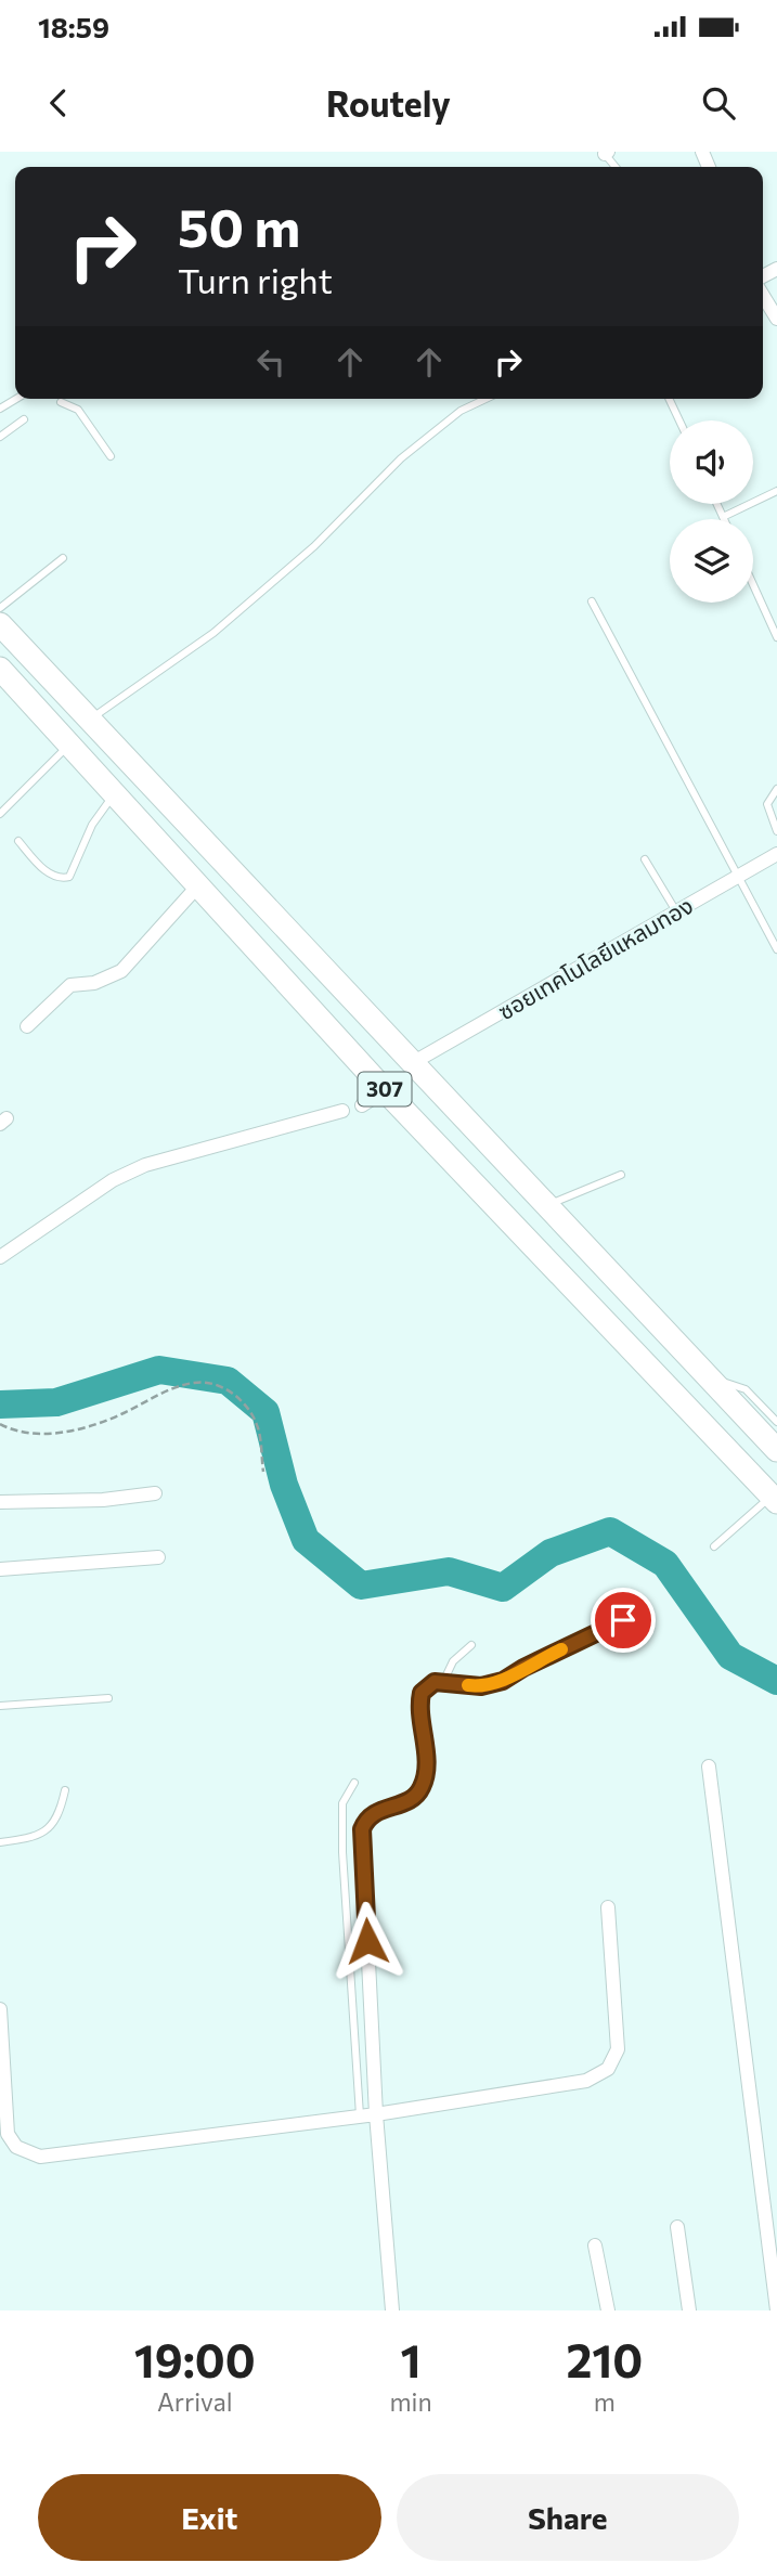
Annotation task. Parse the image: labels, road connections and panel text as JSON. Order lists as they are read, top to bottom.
{
  "streets": {
    "main road": ["307"],
    "street": ["ซอยเทคโนโลยีแหลมทอง"]
  },
  "crossings": [
    ["ซอยเทคโนโลยีแหลมทอง", "307"]
  ],
  "page": {
    "status": "18:59",
    "header": "Routely",
    "turn": ["50 m", "Turn right"],
    "eta": [
      "19:00",
      "Arrival",
      "1",
      "min",
      "210",
      "m"
    ],
    "buttons": ["Exit", "Share"]
  }
}
